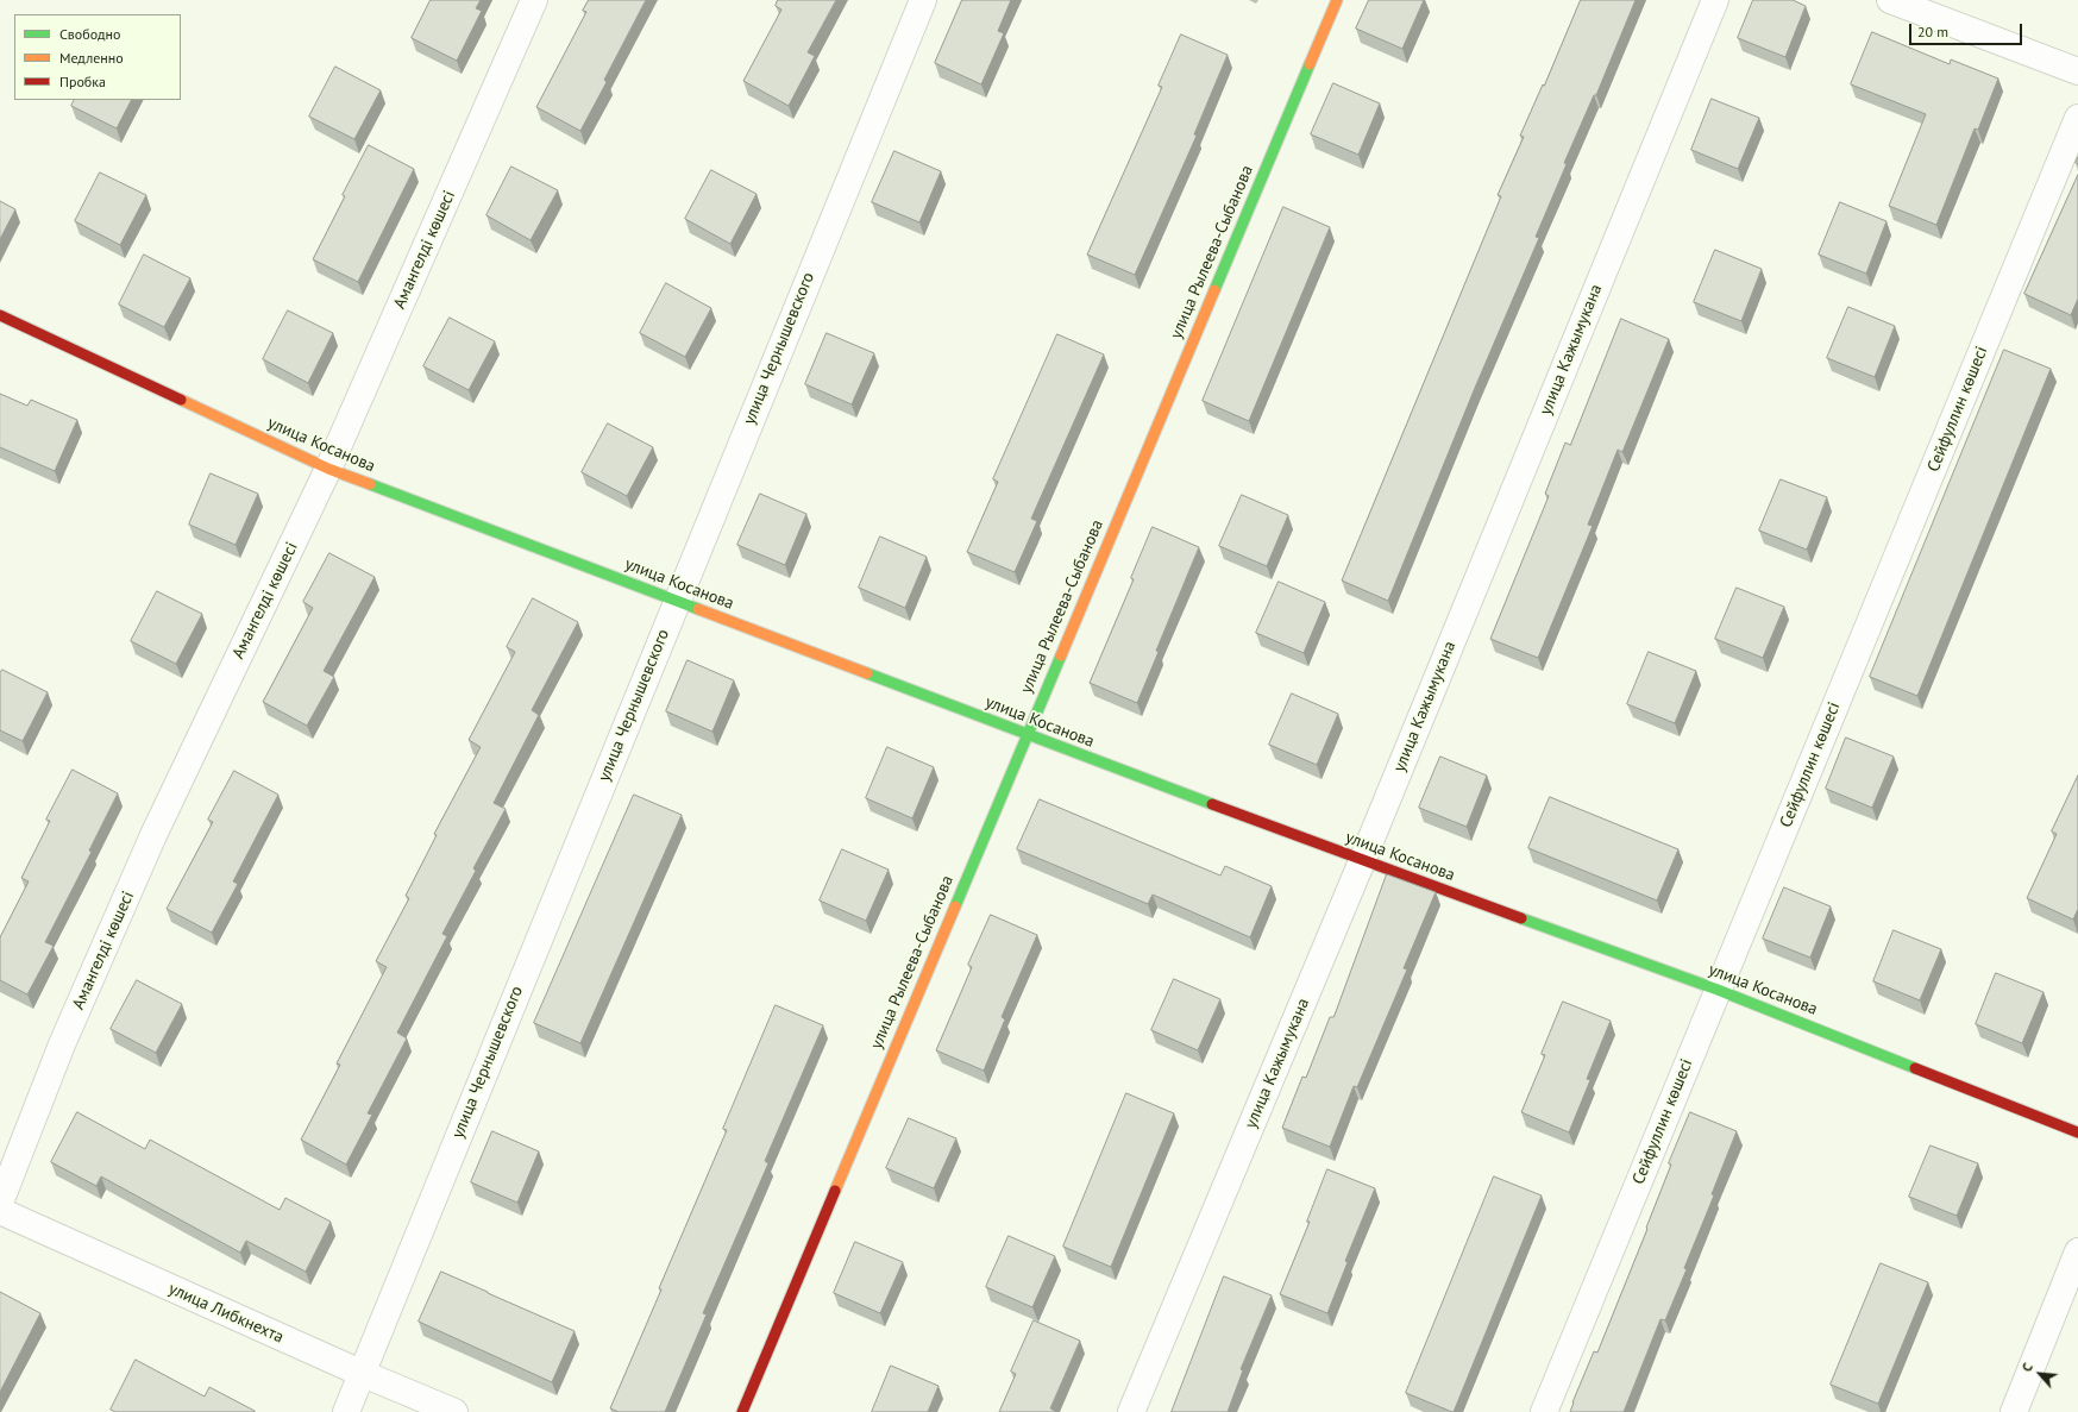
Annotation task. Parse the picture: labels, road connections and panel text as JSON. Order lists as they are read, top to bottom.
{
  "streets": {
    "street": [
      "Амангелді көшесі",
      "улица Рылеева-Сыбанова",
      "улица Чернышевского",
      "улица Кажымукана",
      "Сейфуллин көшесі",
      "улица Косанова",
      "улица Либкнехта"
    ]
  },
  "crossings": [
    ["Амангелді көшесі", "улица Косанова"],
    ["улица Рылеева-Сыбанова", "улица Косанова"],
    ["улица Чернышевского", "улица Косанова"],
    ["улица Чернышевского", "улица Либкнехта"],
    ["улица Кажымукана", "улица Косанова"],
    ["Сейфуллин көшесі", "улица Косанова"]
  ],
  "legend": ["Свободно", "Медленно", "Пробка"],
  "scale_bar": "20 m",
  "north": "top left"
}
